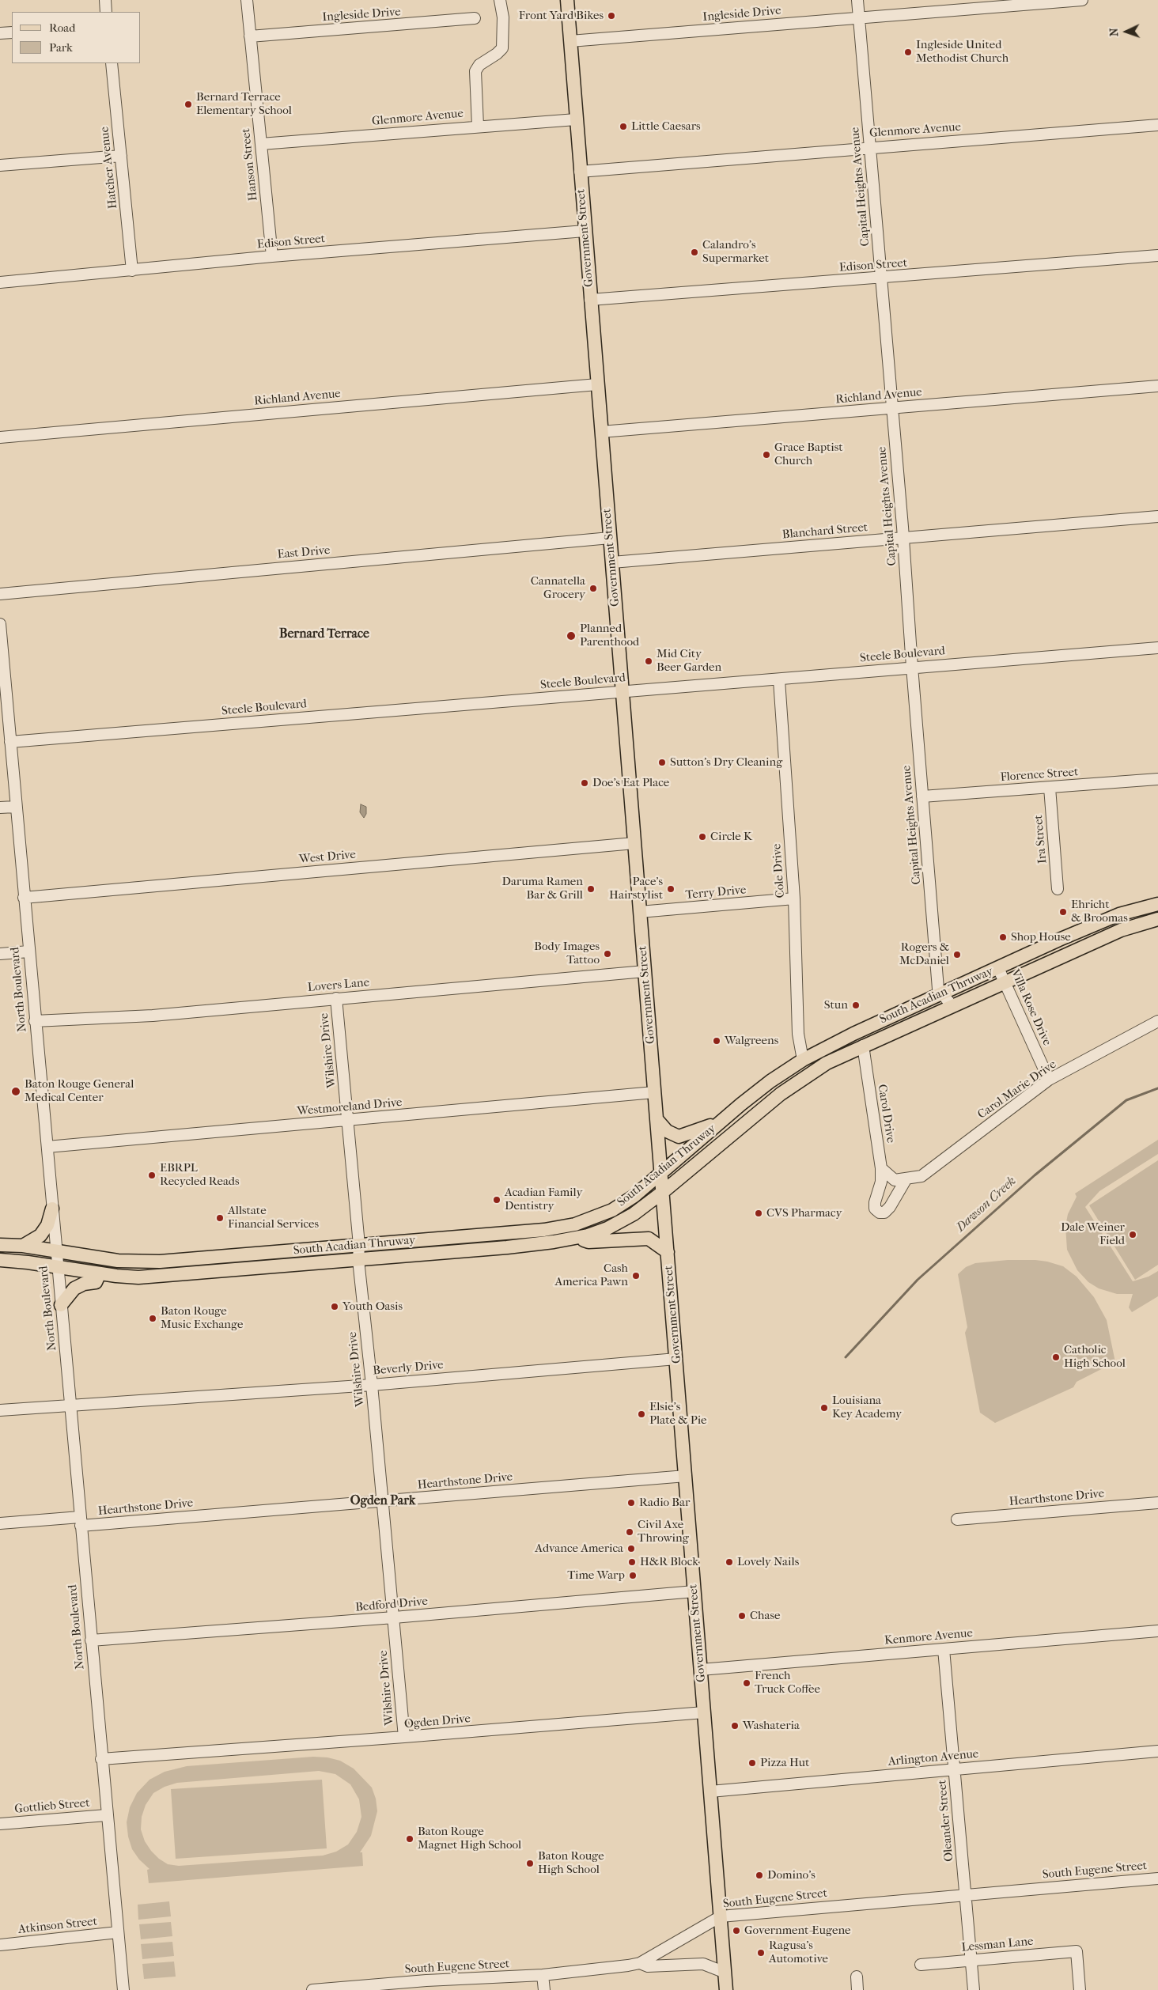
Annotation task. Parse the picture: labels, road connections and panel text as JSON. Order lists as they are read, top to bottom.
{
  "streets": {
    "main road": ["Government Street", "South Acadian Thruway"],
    "street": [
      "Ingleside Drive",
      "Glenmore Avenue",
      "Hanson Street",
      "Hatcher Avenue",
      "Capital Heights Avenue",
      "Edison Street",
      "Richland Avenue",
      "Blanchard Street",
      "East Drive",
      "Steele Boulevard",
      "Florence Street",
      "Ira Street",
      "West Drive",
      "Cole Drive",
      "Terry Drive",
      "Lovers Lane",
      "North Boulevard",
      "Villa Rose Drive",
      "Wilshire Drive",
      "Carol Marie Drive",
      "Westmoreland Drive",
      "Carol Drive",
      "Beverly Drive",
      "Hearthstone Drive",
      "Bedford Drive",
      "Kenmore Avenue",
      "Ogden Drive",
      "Arlington Avenue",
      "Gottlieb Street",
      "Oleander Street",
      "South Eugene Street",
      "Atkinson Street",
      "Lessman Lane"
    ]
  },
  "crossings": [
    ["Ingleside Drive", "Hanson Street"],
    ["Ingleside Drive", "Capital Heights Avenue"],
    ["Ingleside Drive", "Government Street"],
    ["Glenmore Avenue", "Hanson Street"],
    ["Glenmore Avenue", "Capital Heights Avenue"],
    ["Glenmore Avenue", "Government Street"],
    ["Hanson Street", "Edison Street"],
    ["Hatcher Avenue", "Edison Street"],
    ["Capital Heights Avenue", "Edison Street"],
    ["Capital Heights Avenue", "Richland Avenue"],
    ["Capital Heights Avenue", "Blanchard Street"],
    ["Capital Heights Avenue", "Steele Boulevard"],
    ["Capital Heights Avenue", "Florence Street"],
    ["Capital Heights Avenue", "South Acadian Thruway"],
    ["Government Street", "Edison Street"],
    ["Government Street", "Richland Avenue"],
    ["Government Street", "Blanchard Street"],
    ["Government Street", "East Drive"],
    ["Government Street", "Steele Boulevard"],
    ["Government Street", "West Drive"],
    ["Government Street", "Terry Drive"],
    ["Government Street", "Lovers Lane"],
    ["Government Street", "South Acadian Thruway"],
    ["Government Street", "Westmoreland Drive"],
    ["Government Street", "Beverly Drive"],
    ["Government Street", "Hearthstone Drive"],
    ["Government Street", "Bedford Drive"],
    ["Government Street", "Kenmore Avenue"],
    ["Government Street", "Ogden Drive"],
    ["Government Street", "Arlington Avenue"],
    ["Government Street", "South Eugene Street"],
    ["Steele Boulevard", "Cole Drive"],
    ["Steele Boulevard", "North Boulevard"],
    ["Florence Street", "Ira Street"],
    ["West Drive", "North Boulevard"],
    ["Cole Drive", "Terry Drive"],
    ["Cole Drive", "South Acadian Thruway"],
    ["Lovers Lane", "North Boulevard"],
    ["Lovers Lane", "Wilshire Drive"],
    ["North Boulevard", "South Acadian Thruway"],
    ["North Boulevard", "Westmoreland Drive"],
    ["North Boulevard", "Beverly Drive"],
    ["North Boulevard", "Hearthstone Drive"],
    ["North Boulevard", "Bedford Drive"],
    ["North Boulevard", "Ogden Drive"],
    ["North Boulevard", "Gottlieb Street"],
    ["North Boulevard", "Atkinson Street"],
    ["South Acadian Thruway", "Villa Rose Drive"],
    ["South Acadian Thruway", "Wilshire Drive"],
    ["South Acadian Thruway", "Carol Drive"],
    ["Villa Rose Drive", "Carol Marie Drive"],
    ["Wilshire Drive", "Westmoreland Drive"],
    ["Wilshire Drive", "Beverly Drive"],
    ["Wilshire Drive", "Hearthstone Drive"],
    ["Wilshire Drive", "Bedford Drive"],
    ["Wilshire Drive", "Ogden Drive"],
    ["Carol Marie Drive", "Carol Drive"],
    ["Kenmore Avenue", "Oleander Street"],
    ["Arlington Avenue", "Oleander Street"],
    ["Oleander Street", "South Eugene Street"],
    ["Oleander Street", "Lessman Lane"]
  ],
  "districts": ["Bernard Terrace", "Ogden Park"],
  "water": ["Dawson Creek"],
  "places": [
    "Front Yard Bikes",
    "Ingleside United Methodist Church",
    "Bernard Terrace Elementary School",
    "Little Caesars",
    "Calandro's Supermarket",
    "Grace Baptist Church",
    "Cannatella Grocery",
    "Planned Parenthood",
    "Mid City Beer Garden",
    "Sutton's Dry Cleaning",
    "Doe's Eat Place",
    "Circle K",
    "Daruma Ramen Bar & Grill",
    "Pace's Hairstylist",
    "Ehricht & Broomas",
    "Shop House",
    "Body Images Tattoo",
    "Rogers & McDaniel",
    "Stun",
    "Walgreens",
    "Baton Rouge General Medical Center",
    "EBRPL Recycled Reads",
    "Acadian Family Dentistry",
    "CVS Pharmacy",
    "Allstate Financial Services",
    "Dale Weiner Field",
    "Cash America Pawn",
    "Youth Oasis",
    "Baton Rouge Music Exchange",
    "Catholic High School",
    "Louisiana Key Academy",
    "Elsie's Plate & Pie",
    "Radio Bar",
    "Civil Axe Throwing",
    "Advance America",
    "H&R Block",
    "Lovely Nails",
    "Time Warp",
    "Chase",
    "French Truck Coffee",
    "Washateria",
    "Pizza Hut",
    "Baton Rouge Magnet High School",
    "Baton Rouge High School",
    "Domino's",
    "Government-Eugene",
    "Ragusa's Automotive"
  ],
  "legend": ["Road", "Park"],
  "north": "left"
}
